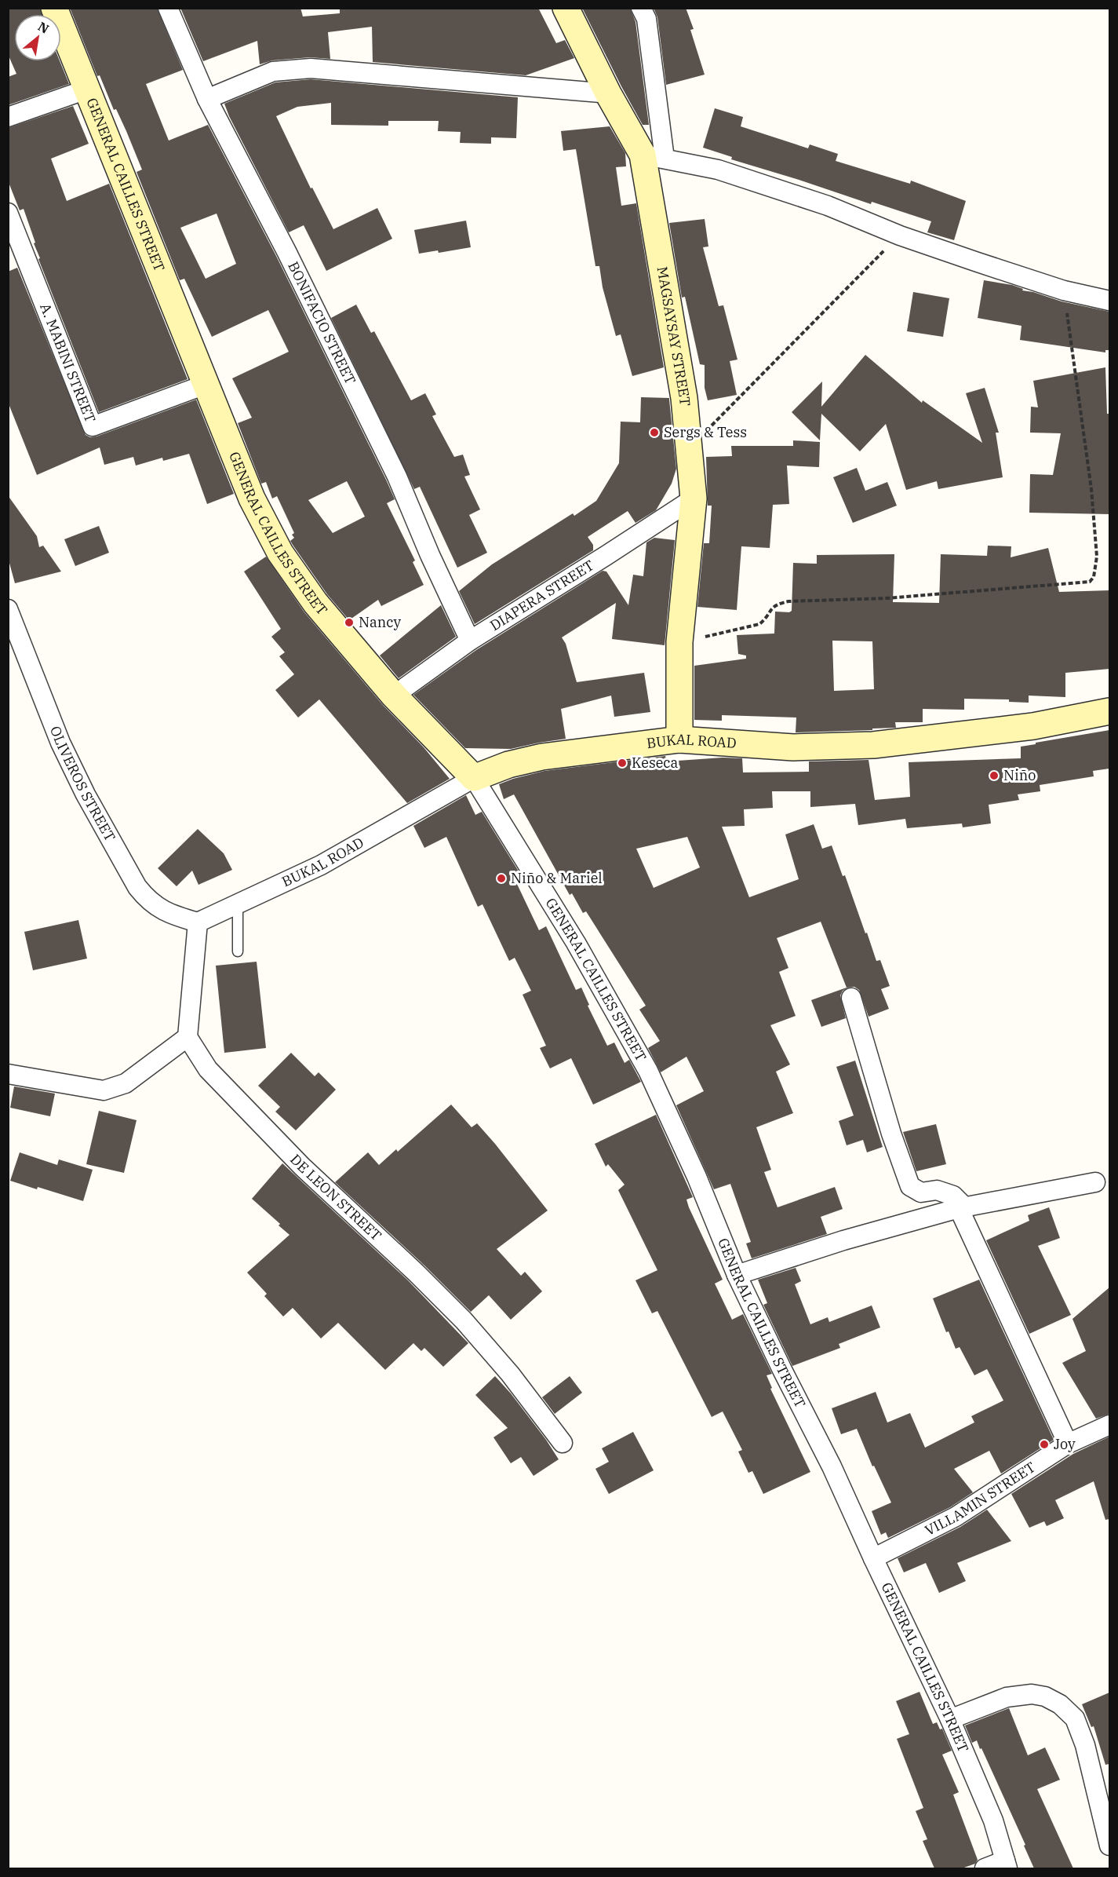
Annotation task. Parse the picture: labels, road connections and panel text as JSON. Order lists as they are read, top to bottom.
{
  "streets": {
    "street": [
      "GENERAL CAILLES STREET",
      "BONIFACIO STREET",
      "MAGSAYSAY STREET",
      "A. MABINI STREET",
      "DIAPERA STREET",
      "BUKAL ROAD",
      "OLIVEROS STREET",
      "DE LEON STREET",
      "VILLAMIN STREET"
    ]
  },
  "crossings": [
    ["GENERAL CAILLES STREET", "A. MABINI STREET"],
    ["GENERAL CAILLES STREET", "DIAPERA STREET"],
    ["GENERAL CAILLES STREET", "BUKAL ROAD"],
    ["GENERAL CAILLES STREET", "VILLAMIN STREET"],
    ["BONIFACIO STREET", "DIAPERA STREET"],
    ["MAGSAYSAY STREET", "DIAPERA STREET"],
    ["MAGSAYSAY STREET", "BUKAL ROAD"],
    ["BUKAL ROAD", "OLIVEROS STREET"]
  ],
  "places": [
    "Sergs & Tess",
    "Nancy",
    "Keseca",
    "Niño",
    "Niño & Mariel",
    "Joy"
  ],
  "north": "top right"
}
